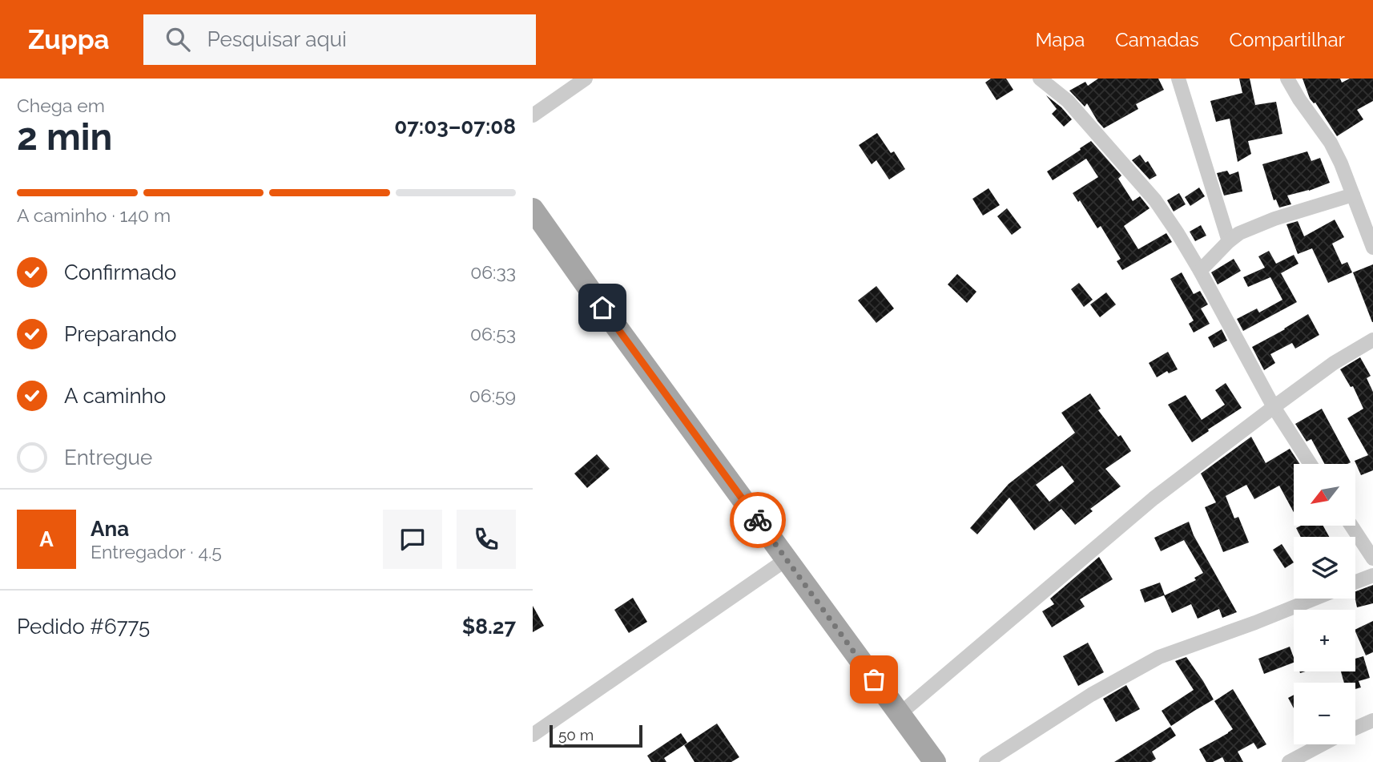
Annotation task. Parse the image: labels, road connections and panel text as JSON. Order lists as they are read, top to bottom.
{
  "scale_bar": "50 m",
  "north": "bottom left",
  "page": {
    "header": "Zuppa",
    "search": "Pesquisar aqui",
    "nav": ["Mapa", "Camadas", "Compartilhar"],
    "heading": ["2 min", "Chega em", "07:03–07:08"],
    "panel": [
      "Ana",
      "Entregador · 4.5",
      "Pedido #6775",
      "$8.27"
    ],
    "bar": "A caminho · 140 m",
    "list": [
      ["Confirmado", "06:33"],
      ["Preparando", "06:53"],
      ["A caminho", "06:59"],
      "Entregue"
    ],
    "map_buttons": ["+", "−"],
    "round": "A",
    "scale": "50 m"
  }
}
